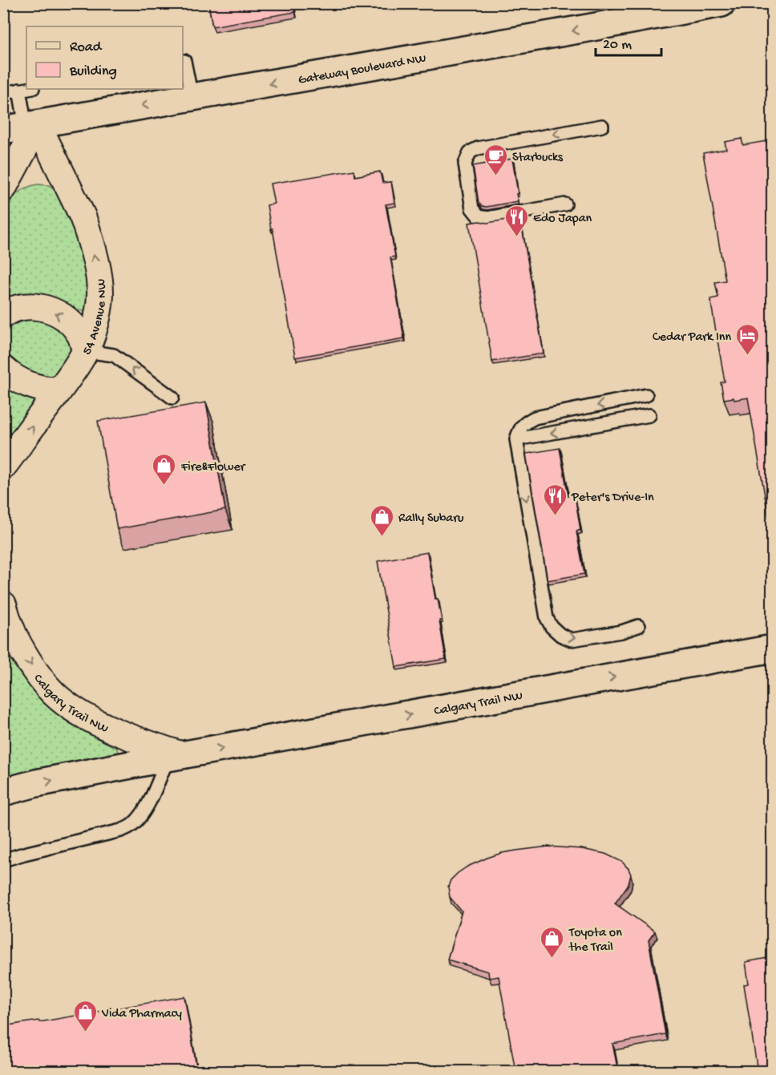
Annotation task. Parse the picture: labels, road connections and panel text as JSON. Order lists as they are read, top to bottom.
{
  "streets": {
    "main road": ["Gateway Boulevard NW", "Calgary Trail NW"],
    "street": ["54 Avenue NW"]
  },
  "crossings": [
    ["Gateway Boulevard NW", "54 Avenue NW"]
  ],
  "one_way": ["Gateway Boulevard NW", "54 Avenue NW", "Calgary Trail NW"],
  "places": {
    "cafe": ["Starbucks"],
    "restaurant": ["Edo Japan", "Peter's Drive-In"],
    "hotel": ["Cedar Park Inn"],
    "shop": [
      "Fire&Flower",
      "Rally Subaru",
      "Toyota on the Trail",
      "Vida Pharmacy"
    ]
  },
  "legend": ["Road", "Building"],
  "scale_bar": "20 m"
}
